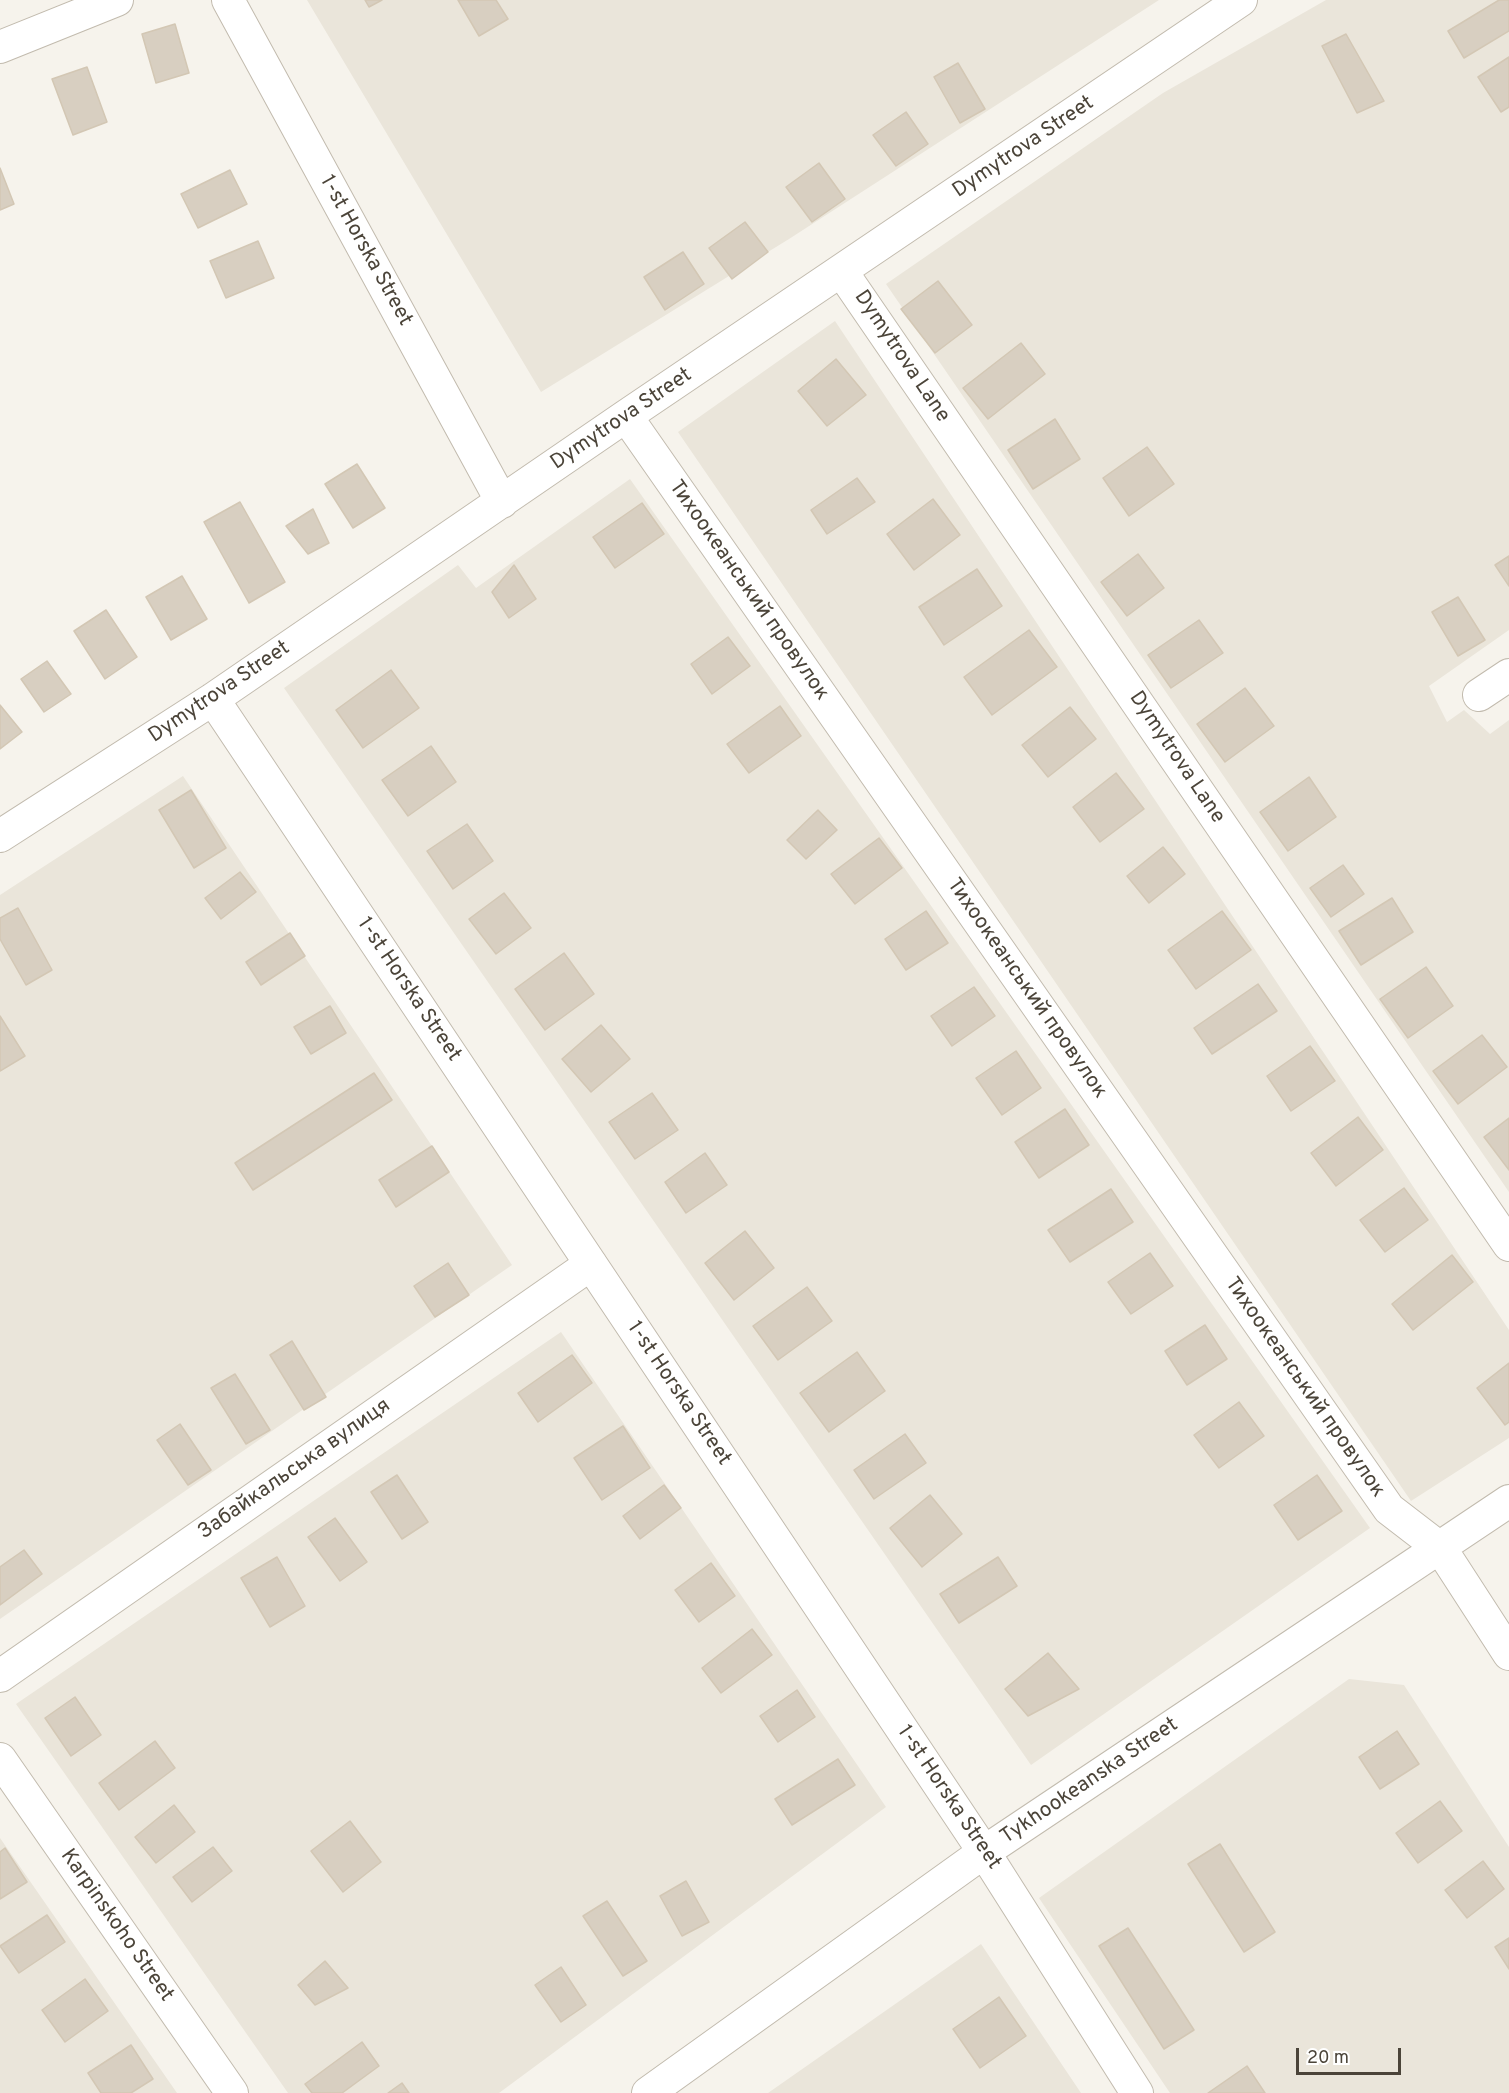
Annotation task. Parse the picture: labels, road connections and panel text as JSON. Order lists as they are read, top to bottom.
{
  "streets": {
    "street": [
      "Dymytrova Street",
      "1-st Horska Street",
      "Dymytrova Lane",
      "Тихоокеанський провулок",
      "Забайкальська вулиця",
      "Tykhookeanska Street",
      "Karpinskoho Street"
    ]
  },
  "crossings": [
    ["Dymytrova Street", "1-st Horska Street"],
    ["Dymytrova Street", "Dymytrova Lane"],
    ["Dymytrova Street", "Тихоокеанський провулок"],
    ["1-st Horska Street", "Забайкальська вулиця"],
    ["1-st Horska Street", "Tykhookeanska Street"],
    ["Тихоокеанський провулок", "Tykhookeanska Street"]
  ],
  "scale_bar": "20 m"
}
